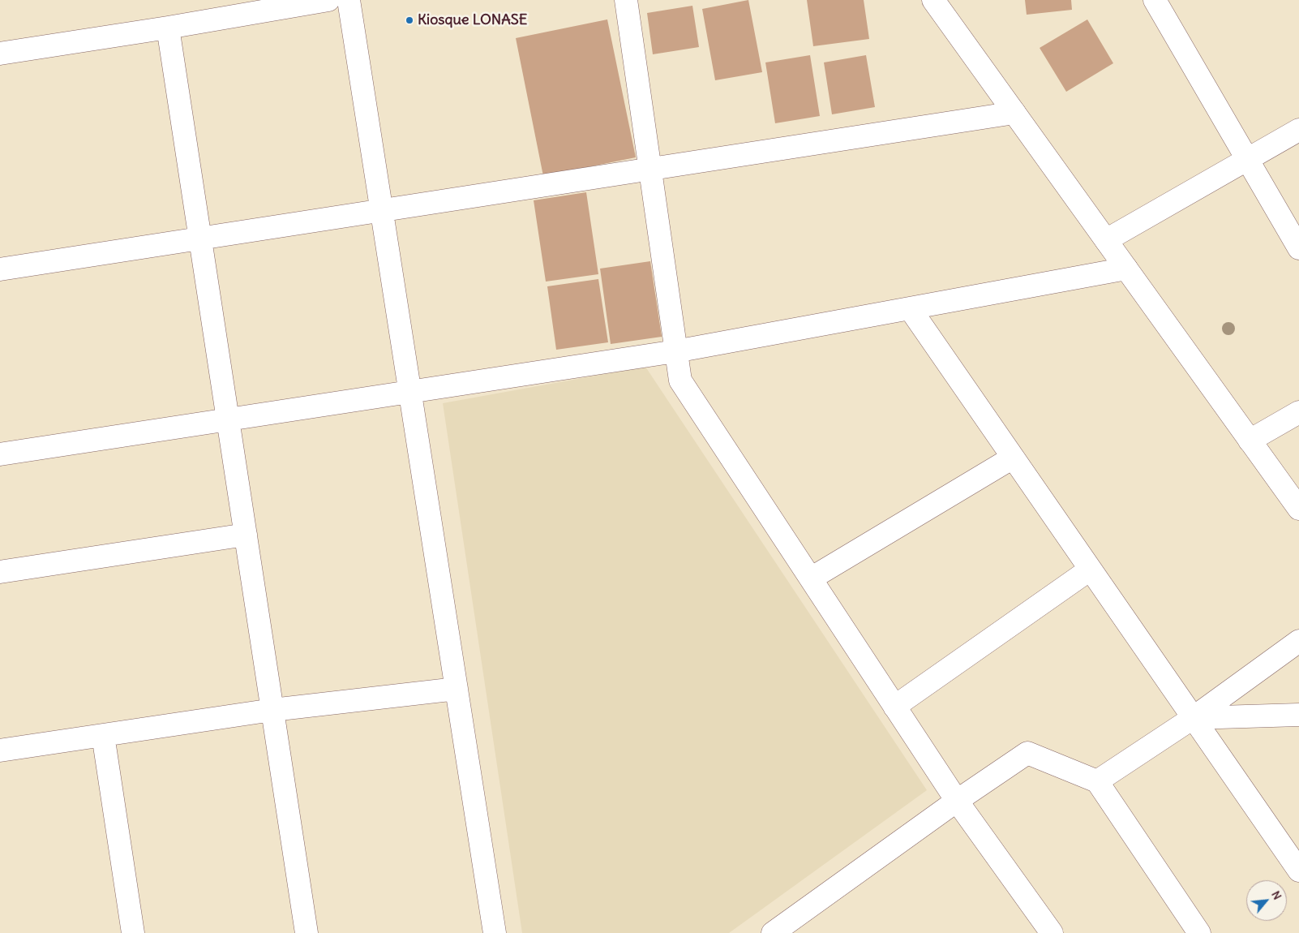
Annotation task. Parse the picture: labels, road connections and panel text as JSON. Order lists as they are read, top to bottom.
{
  "places": ["Kiosque LONASE"],
  "north": "top right"
}
